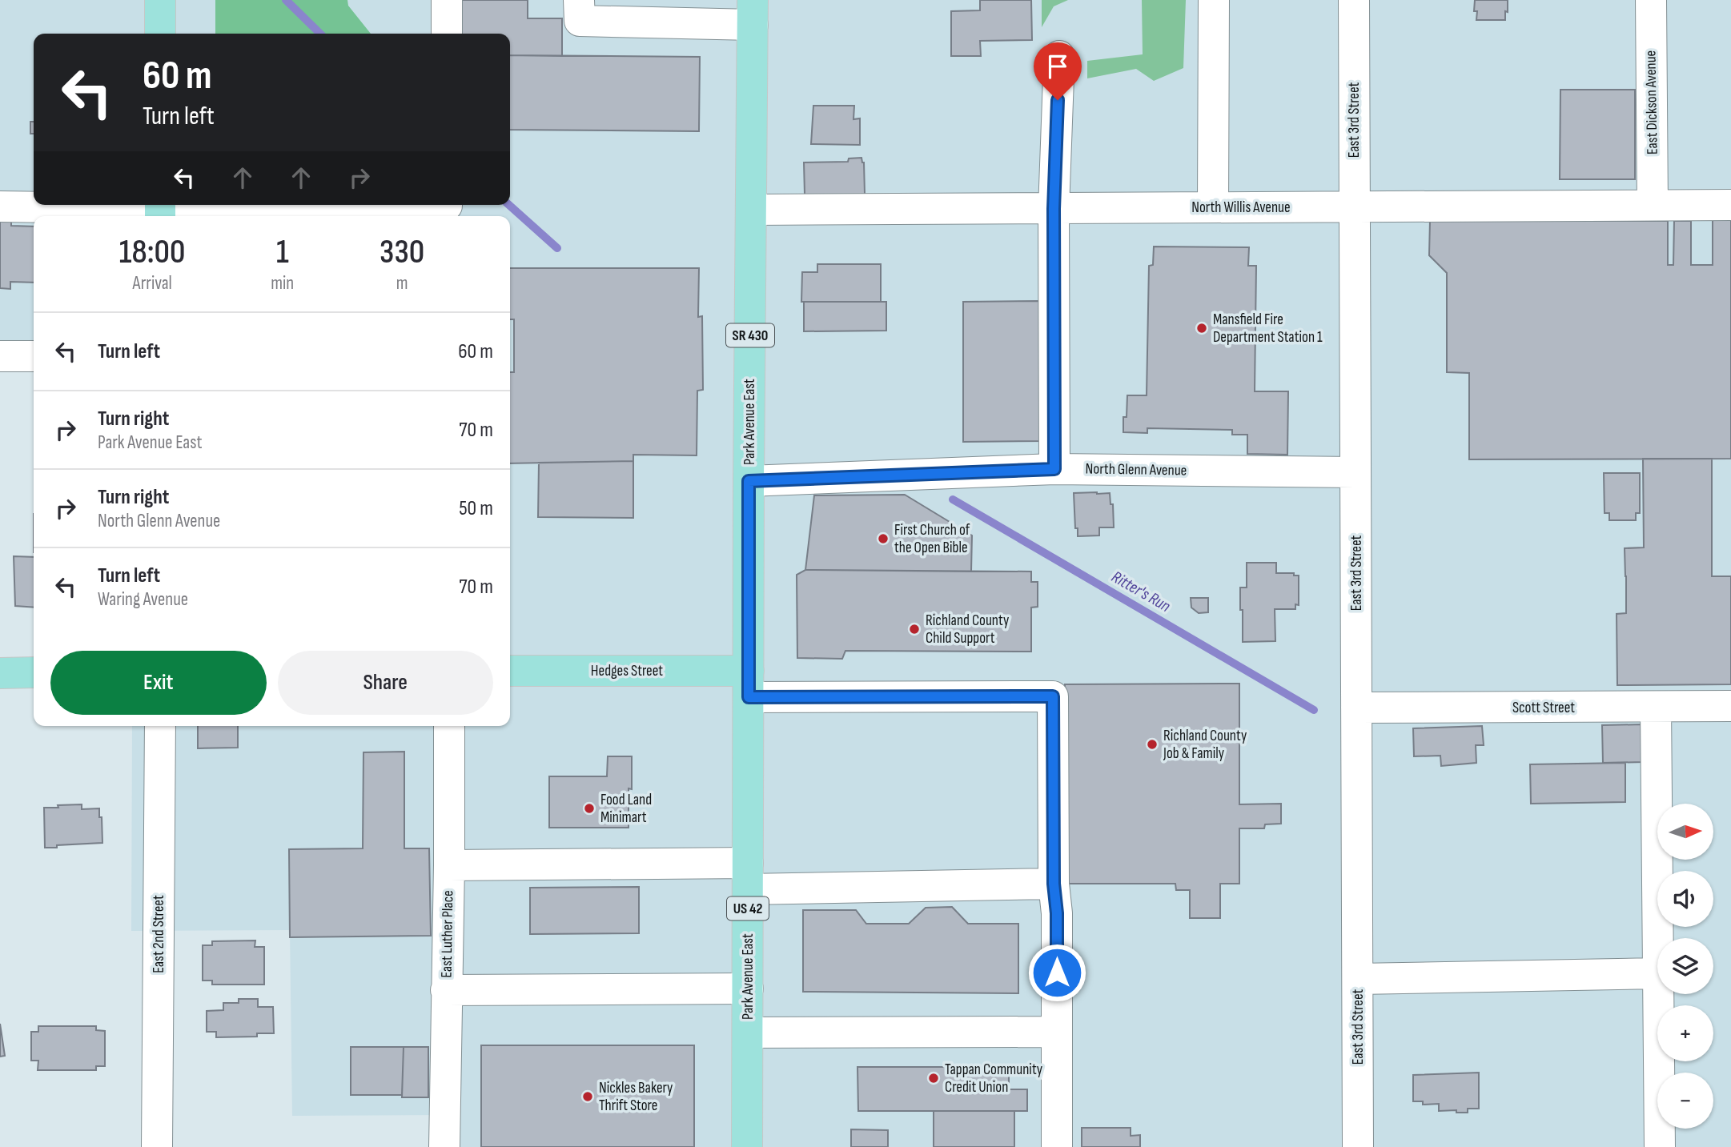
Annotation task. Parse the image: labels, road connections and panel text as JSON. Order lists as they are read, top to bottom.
{
  "streets": {
    "main road": [
      "SR 430",
      "Park Avenue East",
      "Hedges Street",
      "US 42"
    ],
    "street": [
      "East Dickson Avenue",
      "East 3rd Street",
      "North Willis Avenue",
      "North Glenn Avenue",
      "Scott Street",
      "East 2nd Street",
      "East Luther Place"
    ]
  },
  "crossings": [
    ["East Dickson Avenue", "North Willis Avenue"],
    ["East 3rd Street", "North Willis Avenue"],
    ["East 3rd Street", "North Glenn Avenue"],
    ["East 3rd Street", "Scott Street"],
    ["North Willis Avenue", "Park Avenue East"],
    ["Park Avenue East", "North Glenn Avenue"],
    ["Park Avenue East", "Hedges Street"]
  ],
  "water": ["Ritter's Run"],
  "places": [
    "Mansfield Fire Department Station 1",
    "First Church of the Open Bible",
    "Richland County Child Support",
    "Richland County Job & Family",
    "Food Land Minimart",
    "Tappan Community Credit Union",
    "Nickles Bakery Thrift Store"
  ],
  "north": "right",
  "page": {
    "turn": ["60 m", "Turn left"],
    "eta": [
      "18:00",
      "Arrival",
      "1",
      "min",
      "330",
      "m"
    ],
    "list": [
      {
        "name": "Turn left",
        "value": "60 m"
      },
      {
        "name": "Turn right",
        "note": "Park Avenue East",
        "value": "70 m"
      },
      {
        "name": "Turn right",
        "note": "North Glenn Avenue",
        "value": "50 m"
      },
      {
        "name": "Turn left",
        "note": "Waring Avenue",
        "value": "70 m"
      }
    ],
    "buttons": ["Exit", "Share"],
    "map_buttons": ["+", "−"]
  }
}
